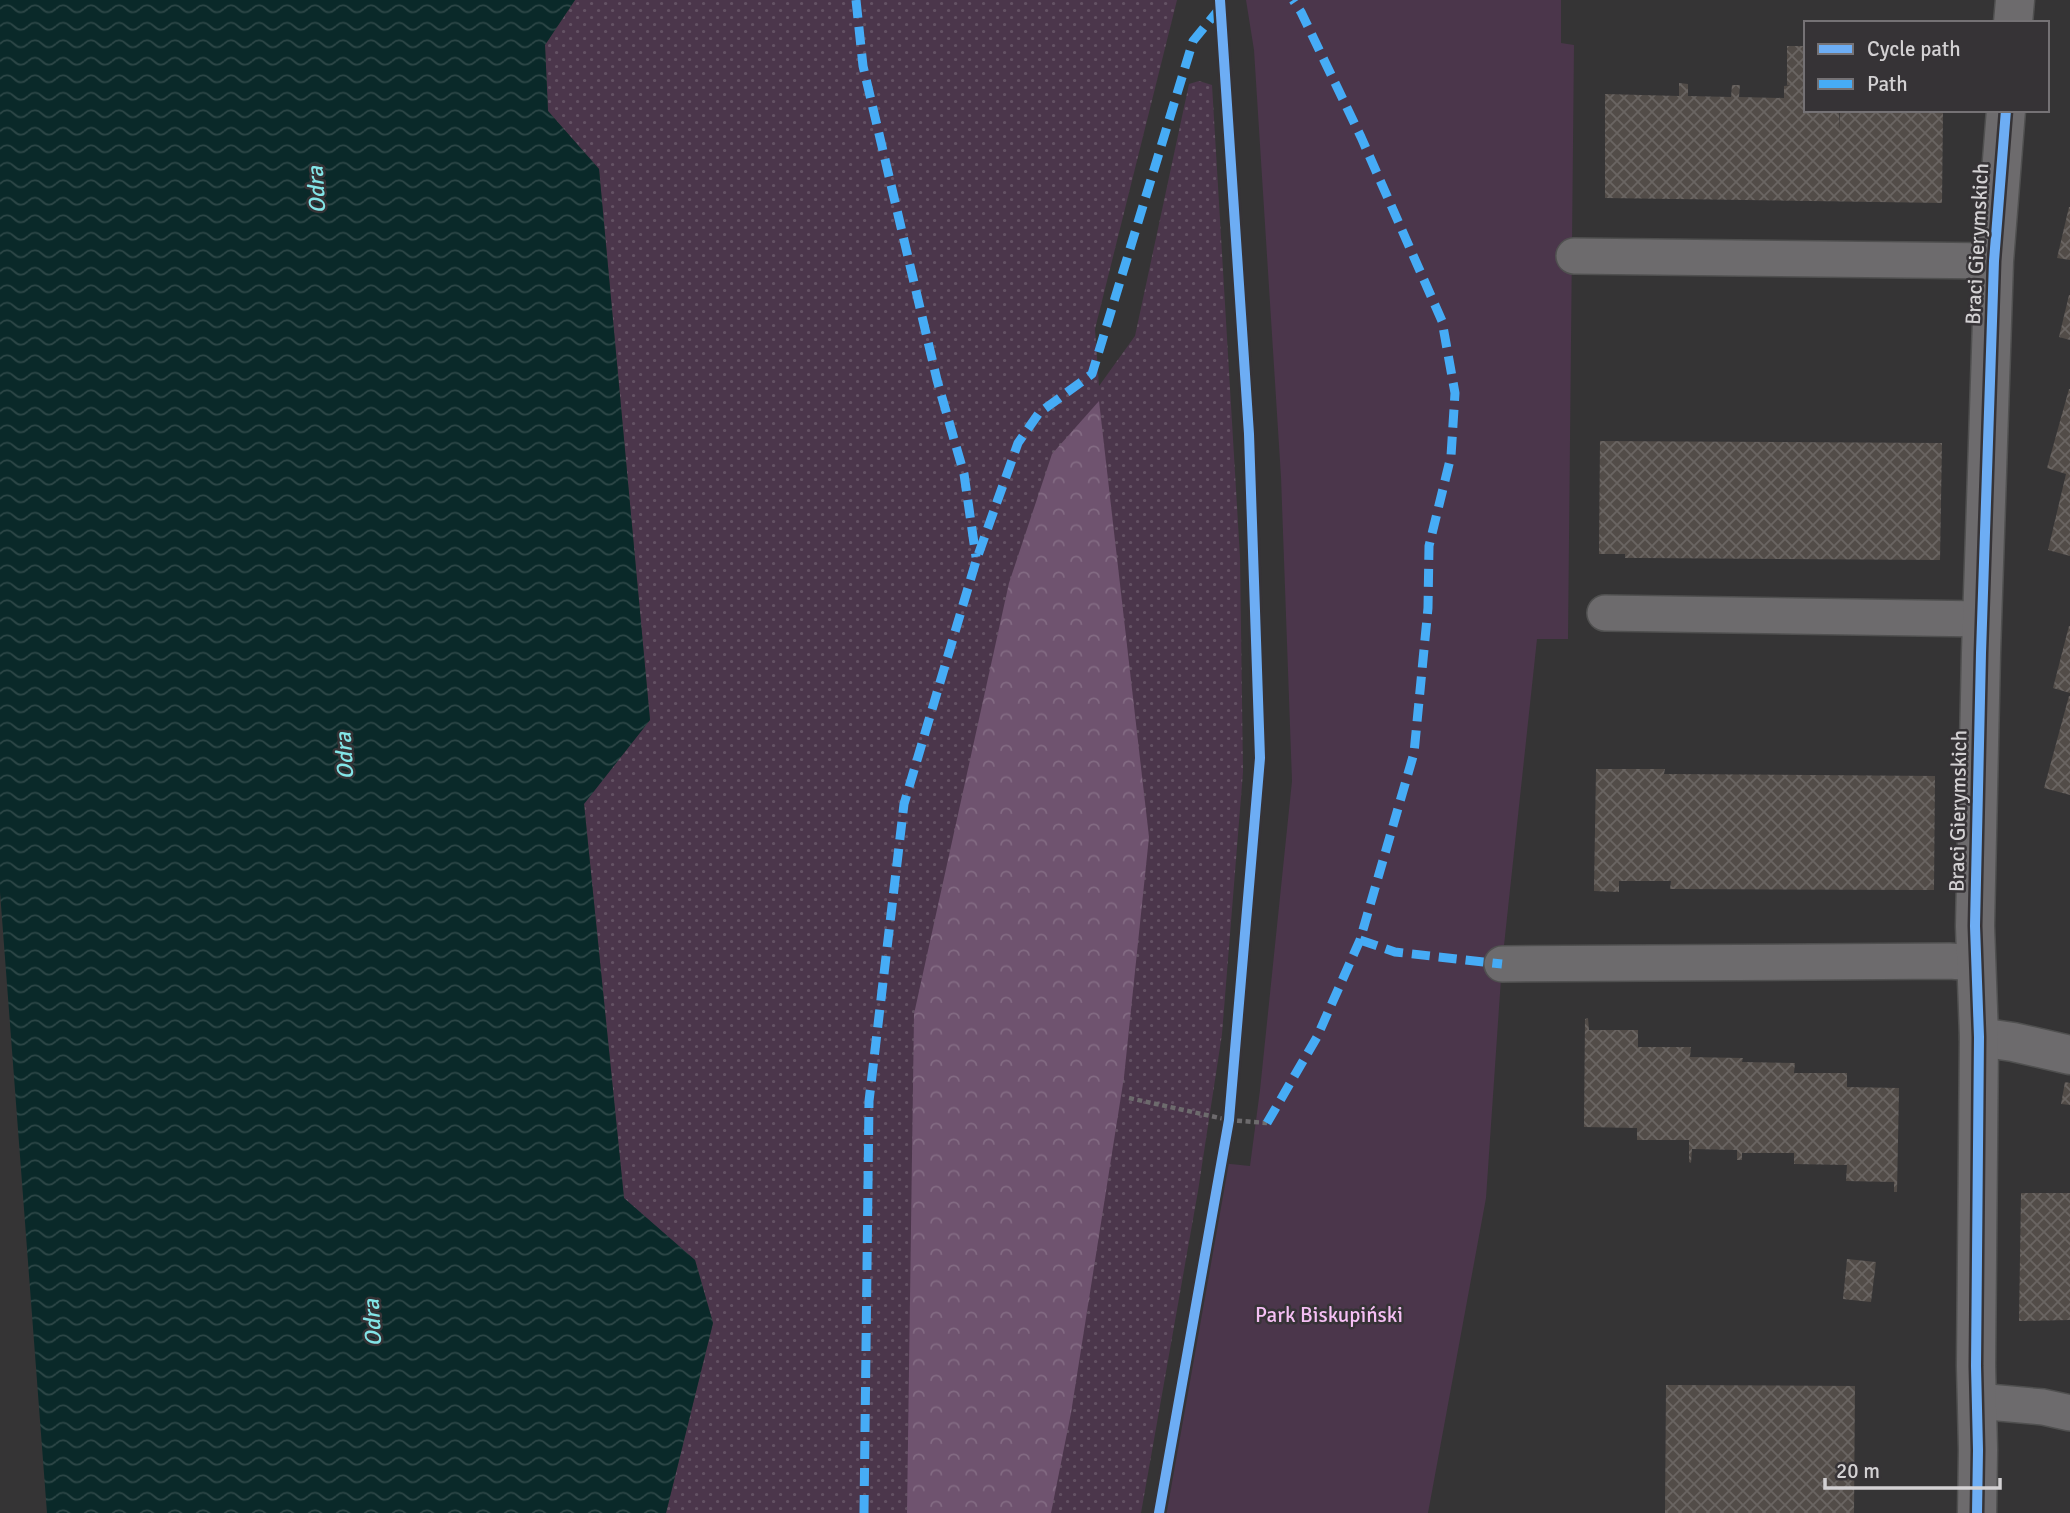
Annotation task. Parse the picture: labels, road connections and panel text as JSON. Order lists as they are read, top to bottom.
{
  "streets": {
    "street": ["Braci Gierymskich"]
  },
  "water": ["Odra"],
  "parks": ["Park Biskupiński"],
  "legend": ["Cycle path", "Path"],
  "scale_bar": "20 m"
}
